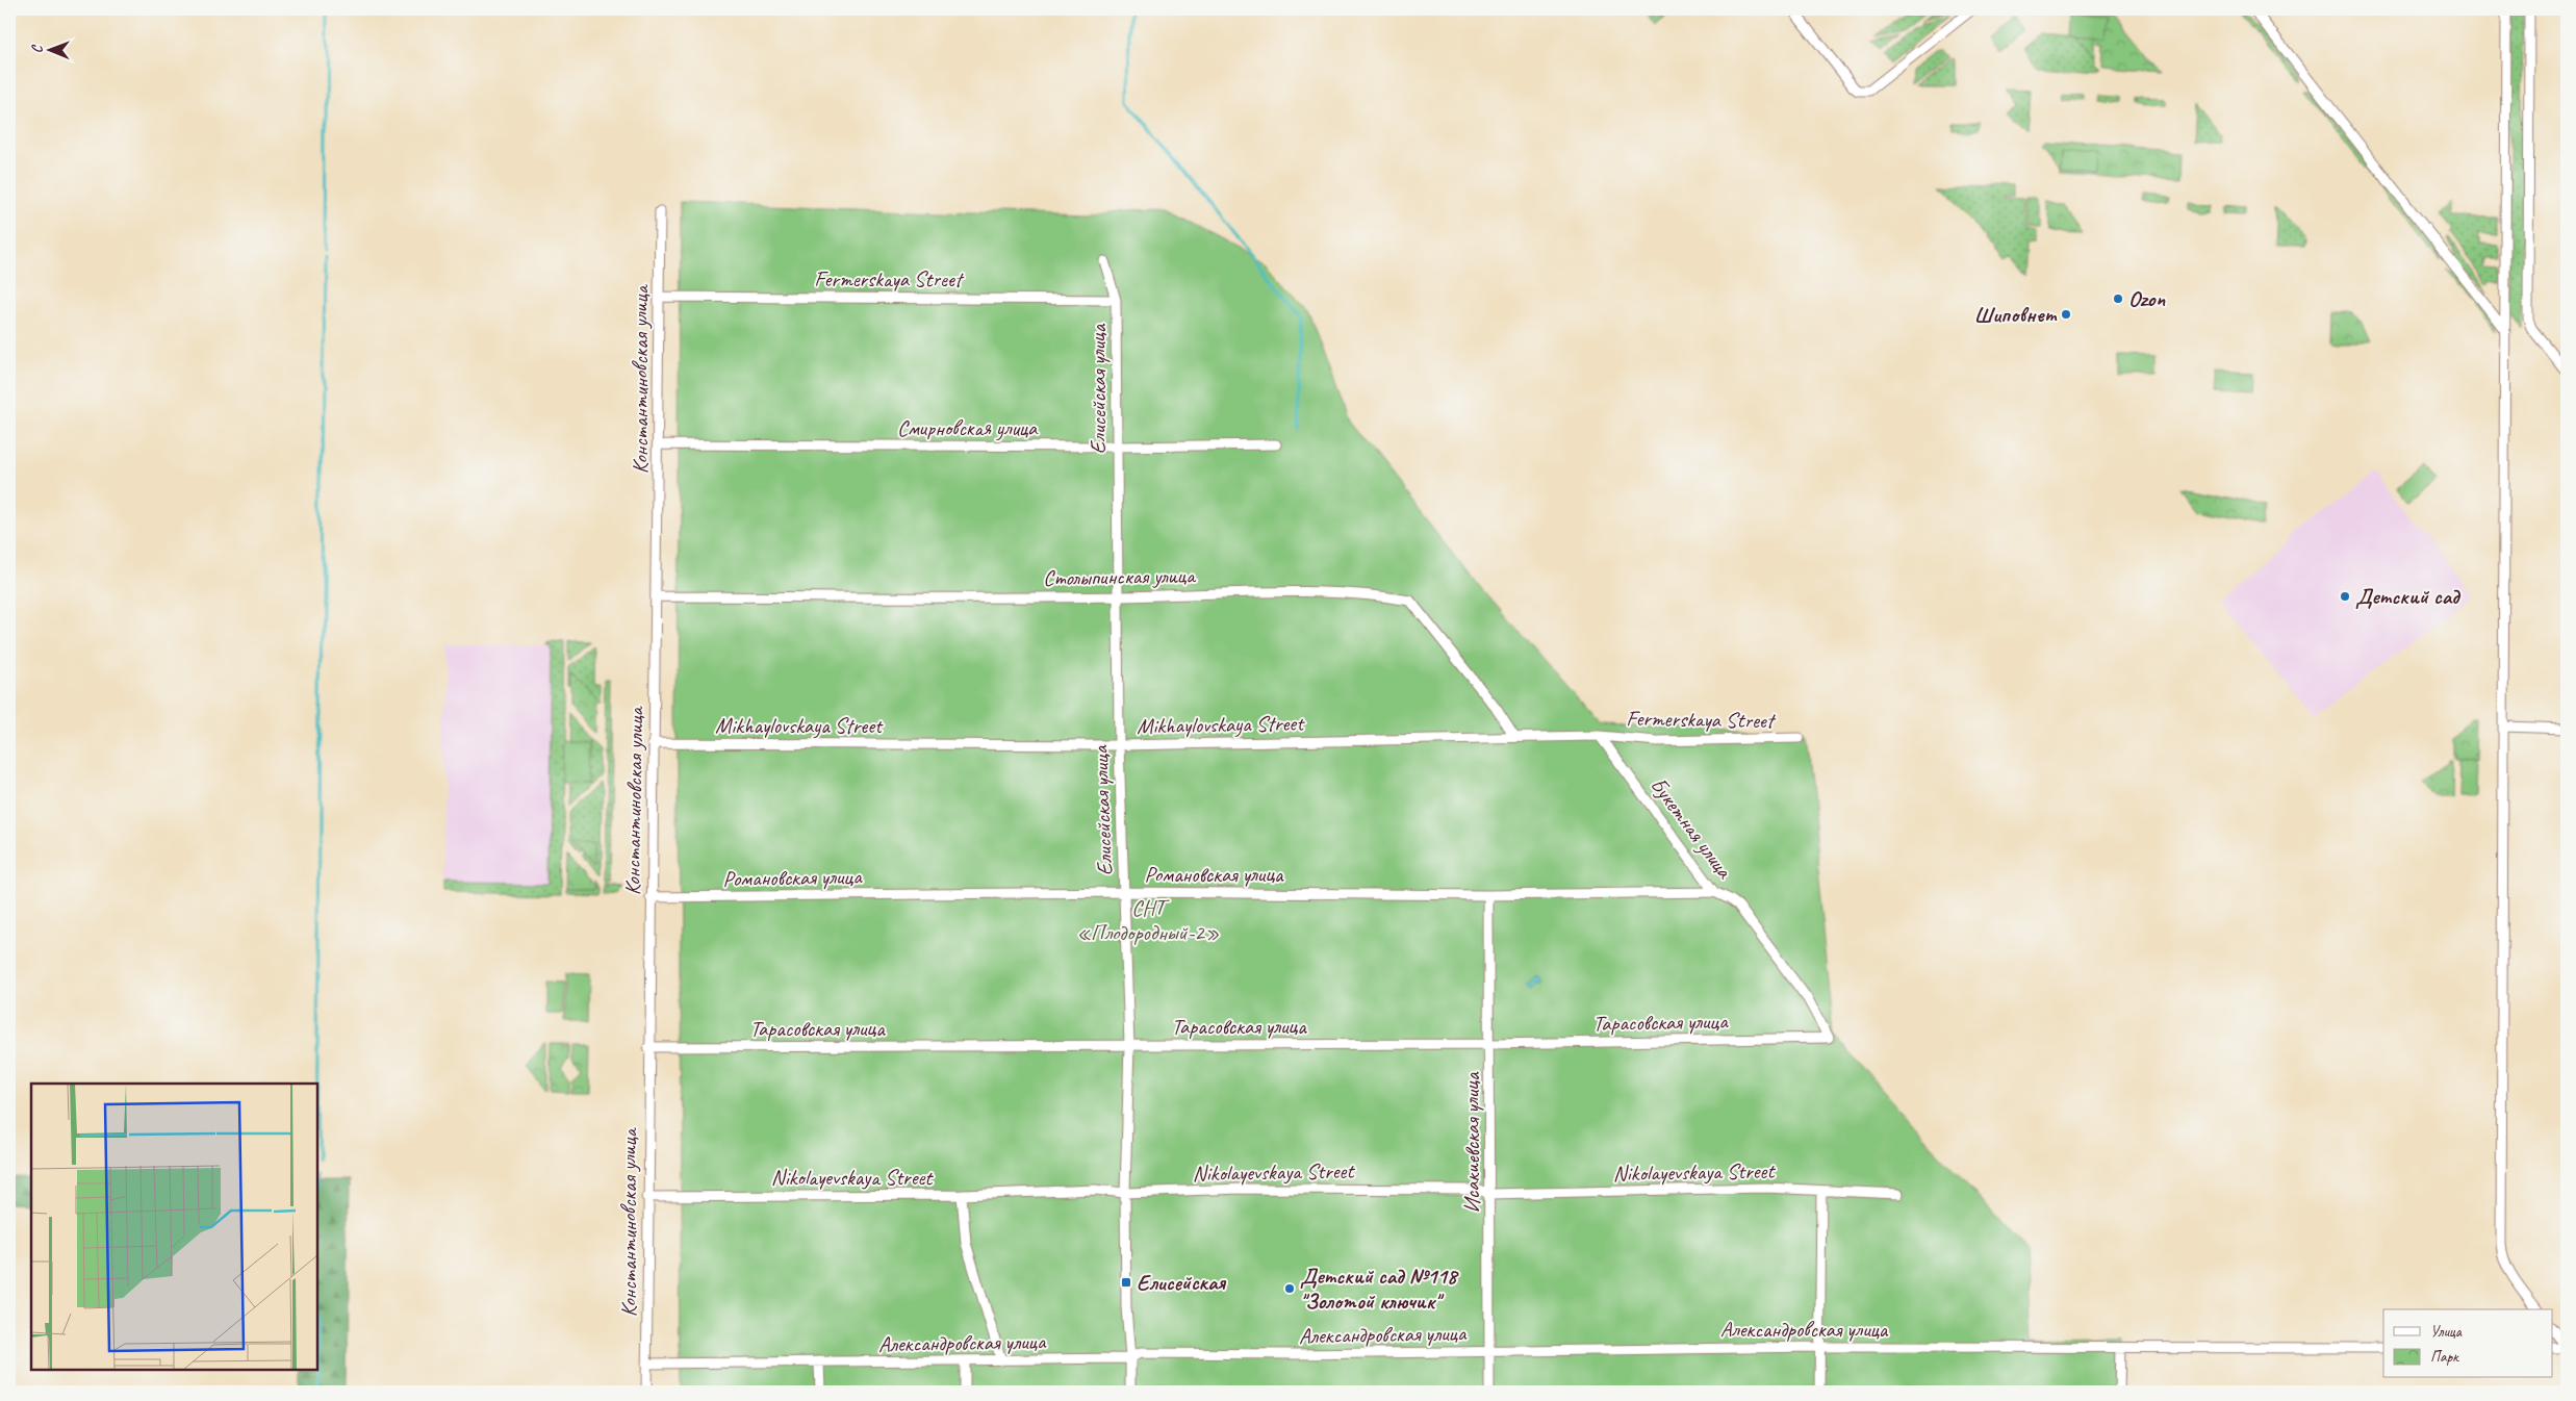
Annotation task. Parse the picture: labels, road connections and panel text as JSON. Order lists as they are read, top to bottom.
{
  "streets": {
    "street": [
      "Fermerskaya Street",
      "Константиновская улица",
      "Елисейская улица",
      "Смирновская улица",
      "Столыпинская улица",
      "Mikhaylovskaya Street",
      "Букетная улица",
      "Романовская улица",
      "Тарасовская улица",
      "Исакиевская улица",
      "Nikolayevskaya Street",
      "Александровская улица"
    ]
  },
  "crossings": [
    ["Fermerskaya Street", "Константиновская улица"],
    ["Fermerskaya Street", "Елисейская улица"],
    ["Fermerskaya Street", "Mikhaylovskaya Street"],
    ["Fermerskaya Street", "Букетная улица"],
    ["Константиновская улица", "Смирновская улица"],
    ["Константиновская улица", "Столыпинская улица"],
    ["Константиновская улица", "Mikhaylovskaya Street"],
    ["Константиновская улица", "Романовская улица"],
    ["Константиновская улица", "Тарасовская улица"],
    ["Константиновская улица", "Nikolayevskaya Street"],
    ["Константиновская улица", "Александровская улица"],
    ["Елисейская улица", "Смирновская улица"],
    ["Елисейская улица", "Столыпинская улица"],
    ["Елисейская улица", "Mikhaylovskaya Street"],
    ["Елисейская улица", "Романовская улица"],
    ["Елисейская улица", "Тарасовская улица"],
    ["Елисейская улица", "Nikolayevskaya Street"],
    ["Елисейская улица", "Александровская улица"],
    ["Столыпинская улица", "Mikhaylovskaya Street"],
    ["Mikhaylovskaya Street", "Букетная улица"],
    ["Букетная улица", "Романовская улица"],
    ["Букетная улица", "Тарасовская улица"],
    ["Романовская улица", "Исакиевская улица"],
    ["Тарасовская улица", "Исакиевская улица"],
    ["Исакиевская улица", "Nikolayevskaya Street"],
    ["Исакиевская улица", "Александровская улица"]
  ],
  "parks": ["СНТ «Плодородный-2»"],
  "places": {
    "other": [
      "Ozon",
      "Шиповнет",
      "Детский сад",
      "Детский сад №118 \"Золотой ключик\""
    ],
    "transit": ["Елисейская"]
  },
  "legend": ["Улица", "Парк"],
  "north": "left"
}
